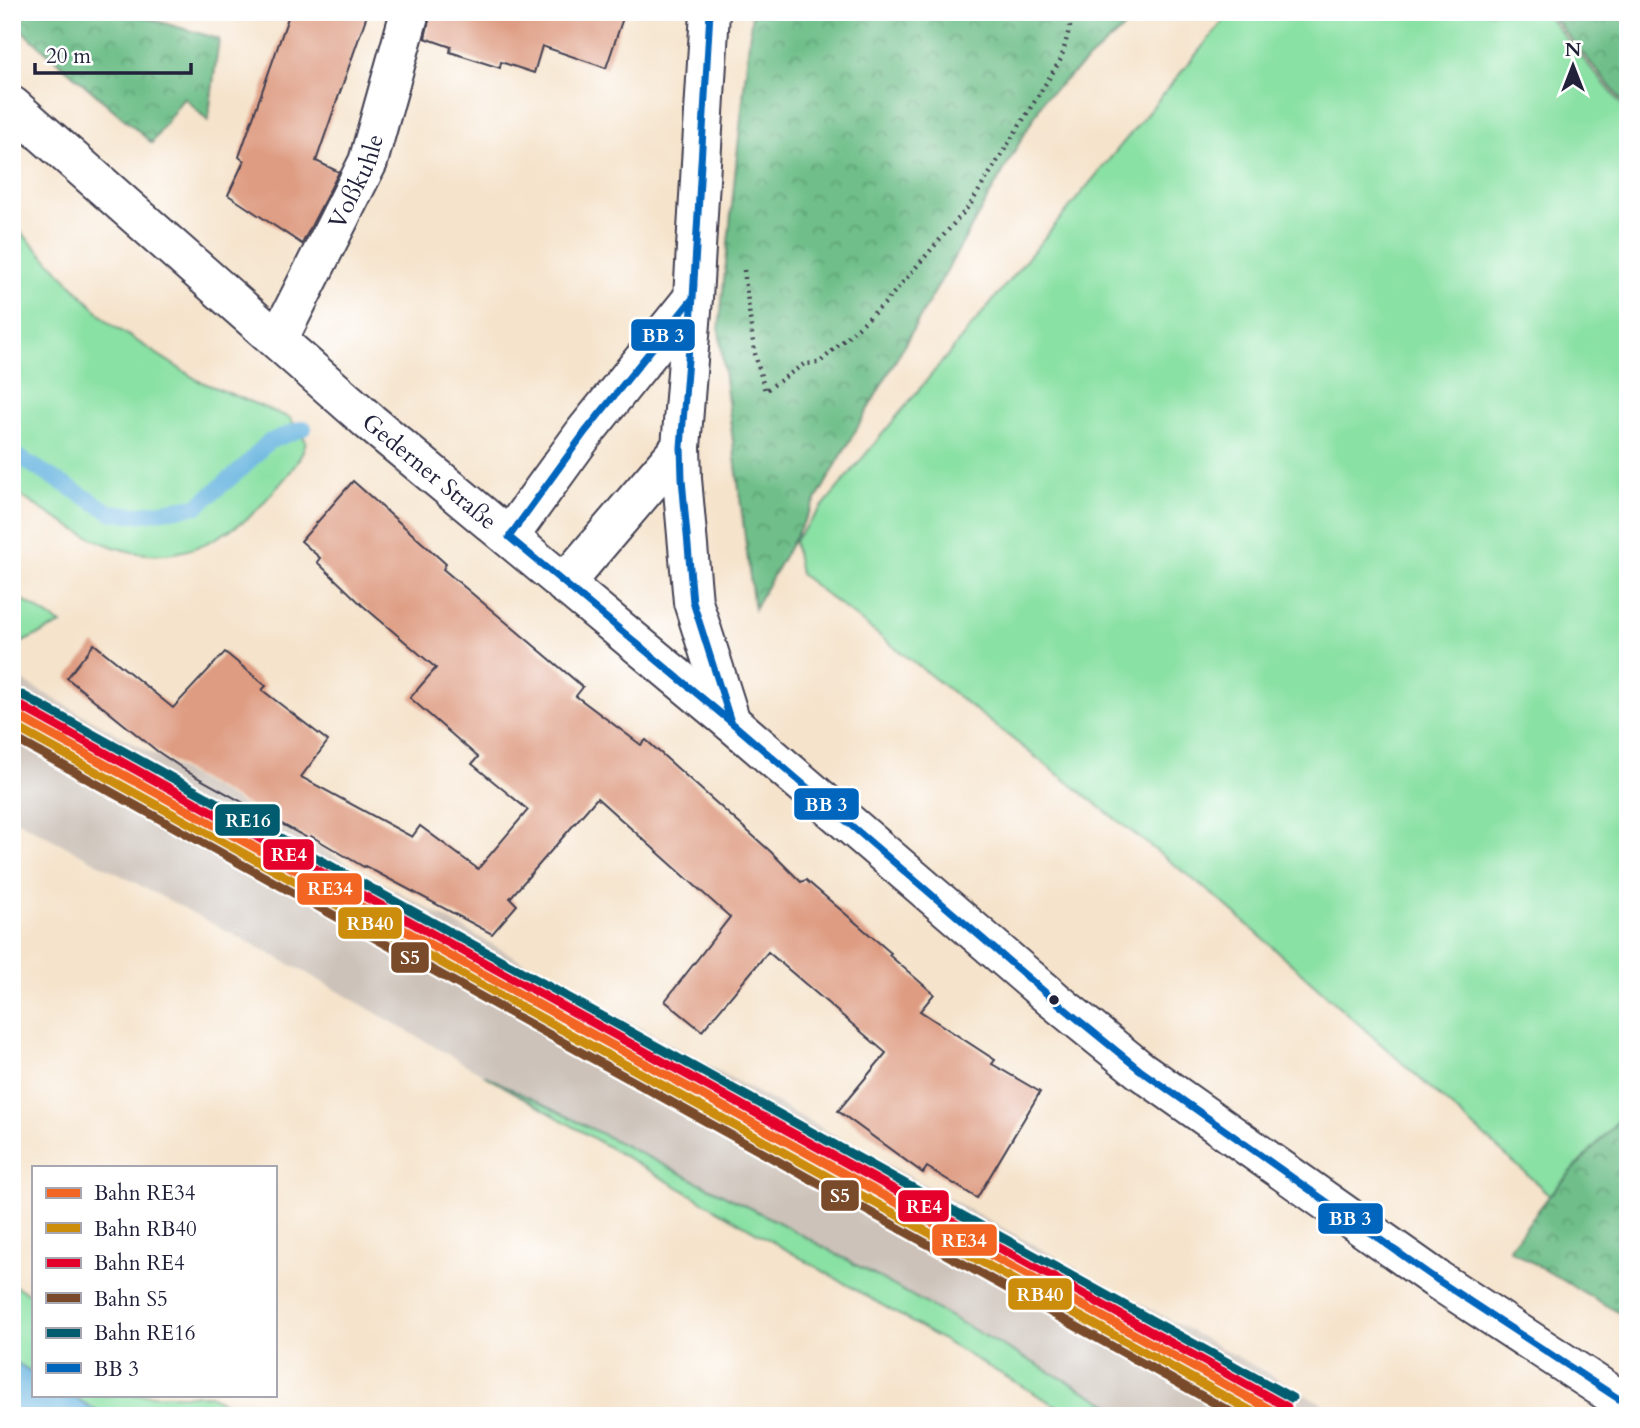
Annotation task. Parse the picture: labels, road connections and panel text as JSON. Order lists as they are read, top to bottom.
{
  "streets": {
    "main road": ["Voßkuhle", "Gederner Straße"]
  },
  "crossings": [
    ["Voßkuhle", "Gederner Straße"]
  ],
  "lines": [
    "rail line RE16",
    "rail line RE4",
    "rail line RE34",
    "rail line RB40",
    "rail line S5"
  ],
  "legend": [
    "Bahn RE34",
    "Bahn RB40",
    "Bahn RE4",
    "Bahn S5",
    "Bahn RE16",
    "BB 3"
  ],
  "scale_bar": "20 m",
  "north": "top"
}
